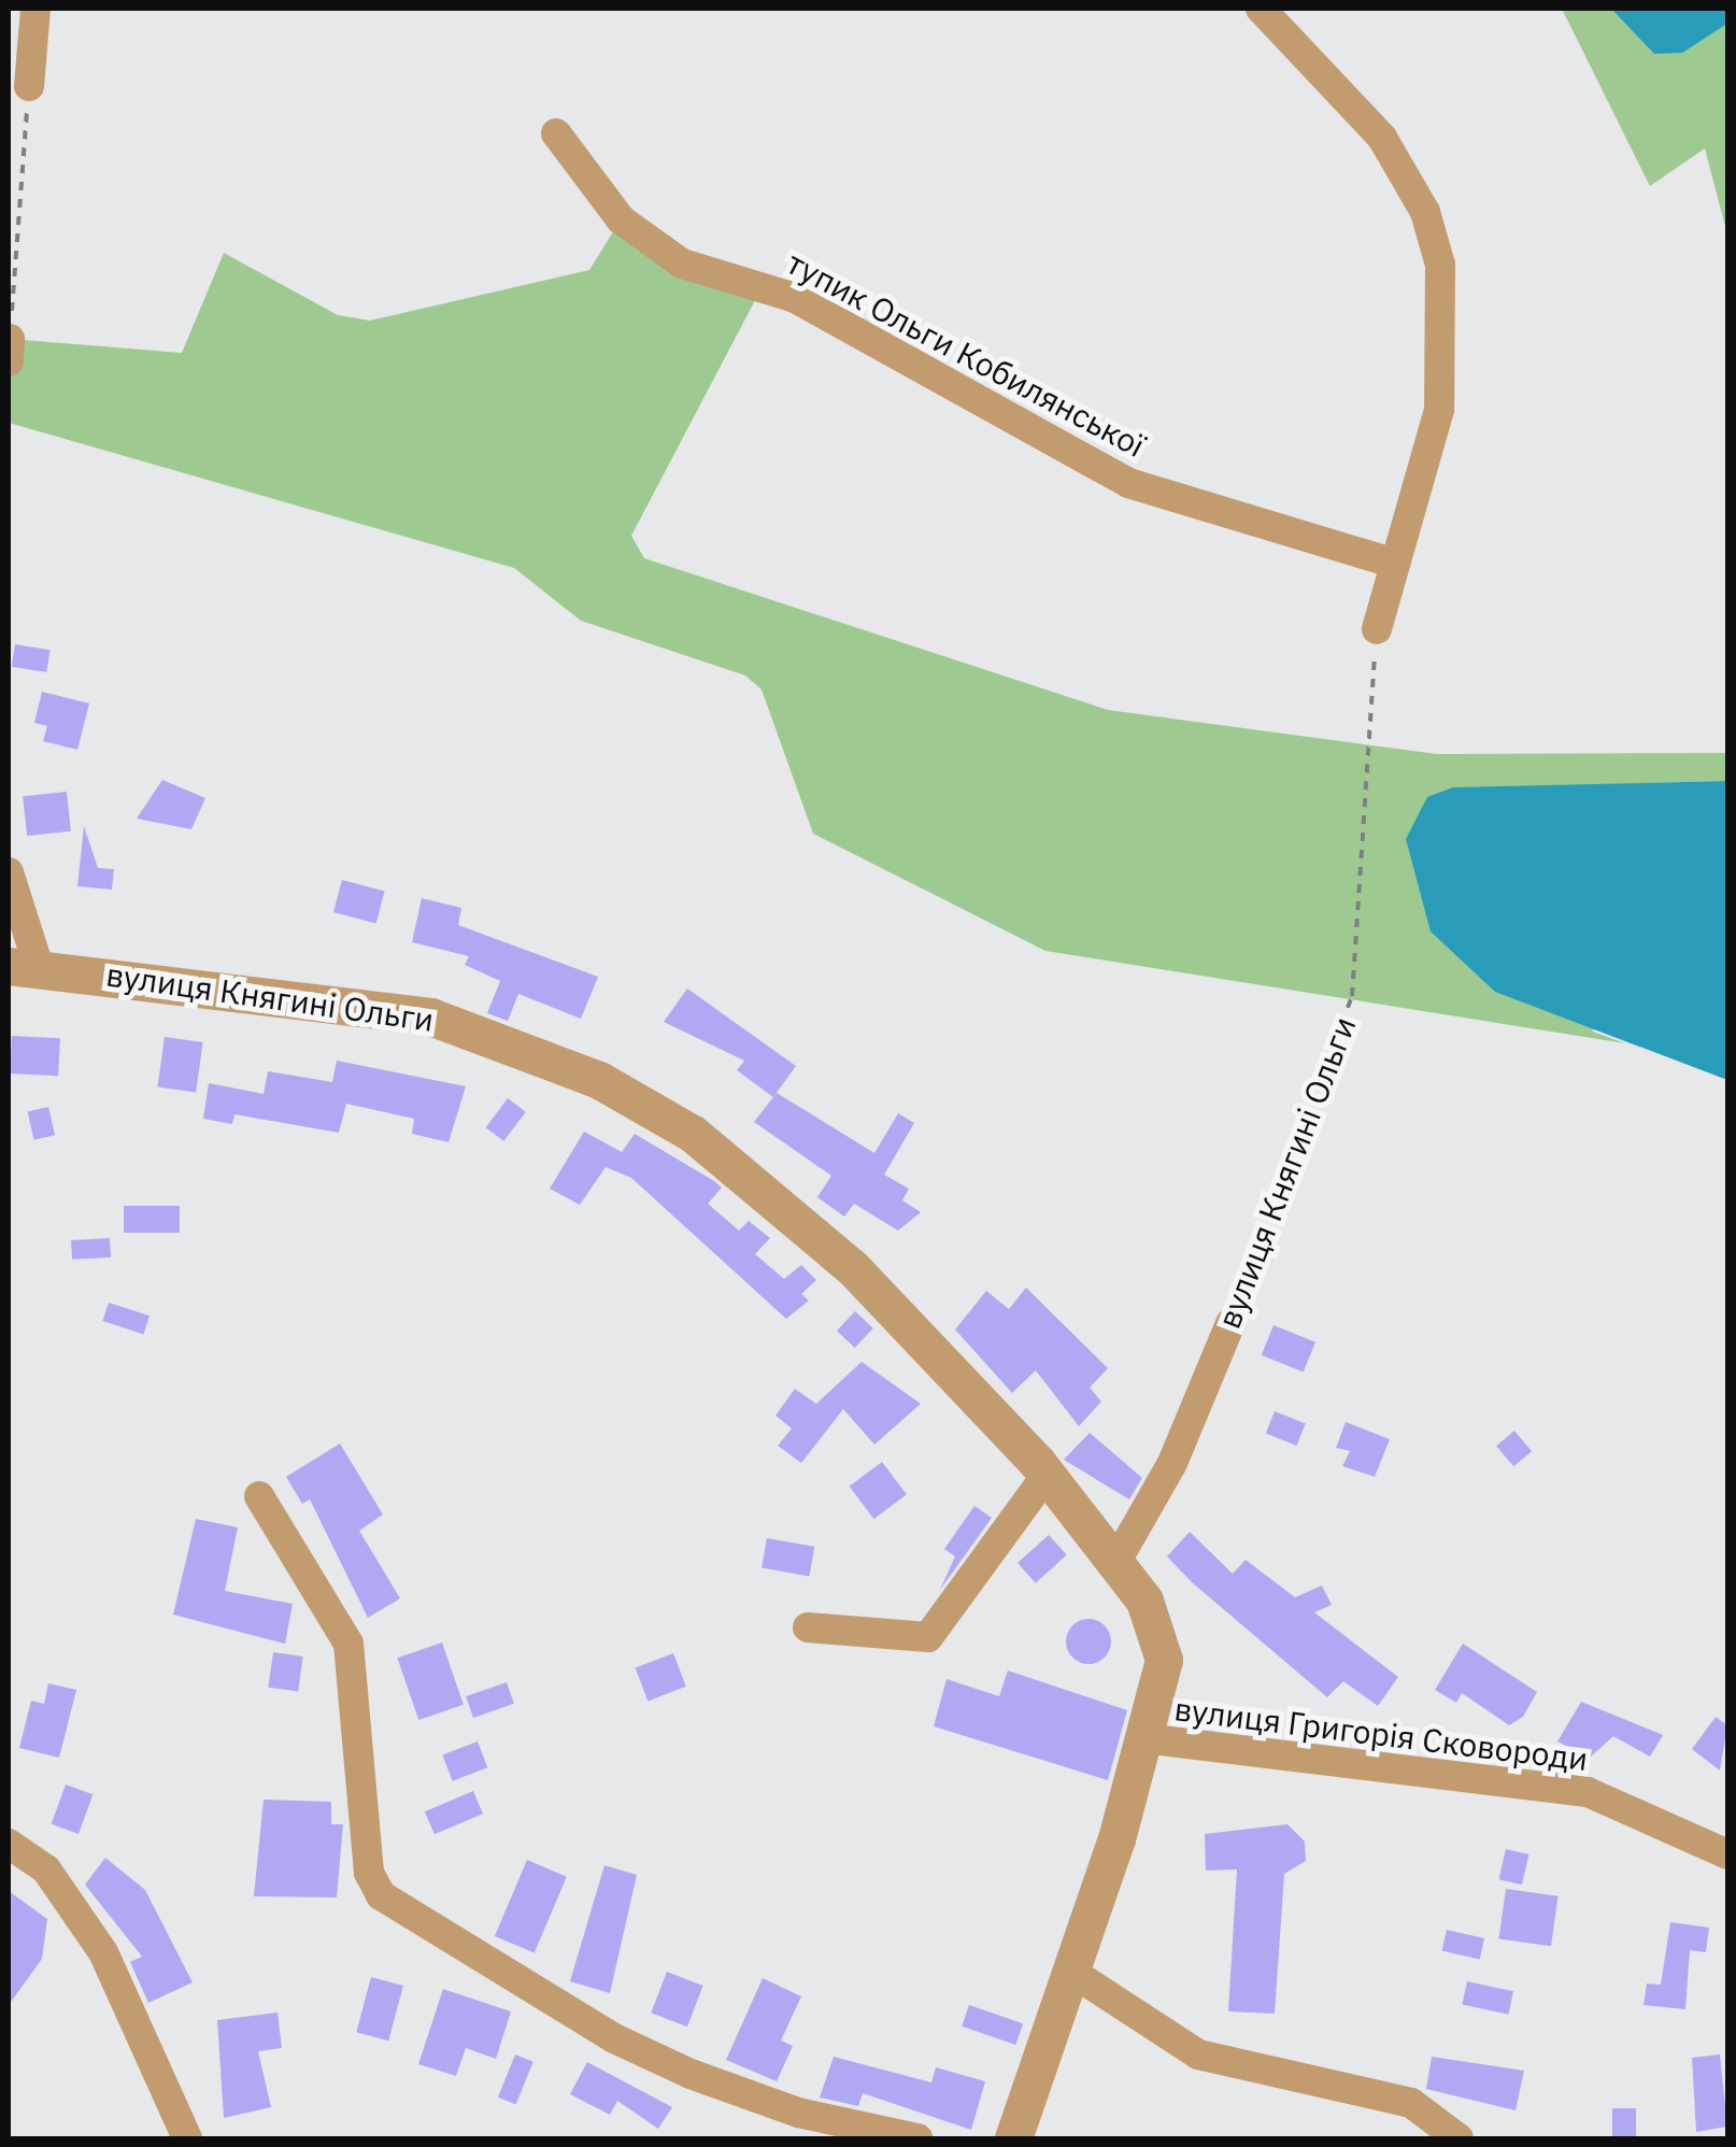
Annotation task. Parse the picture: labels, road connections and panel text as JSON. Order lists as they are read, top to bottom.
{
  "streets": {
    "street": ["тупик Ольги Кобилянської", "вулиця Княгині Ольги", "вулиця Григорія Сковороди"]
  },
  "crossings": [
    ["вулиця Княгині Ольги", "вулиця Григорія Сковороди"]
  ]
}
